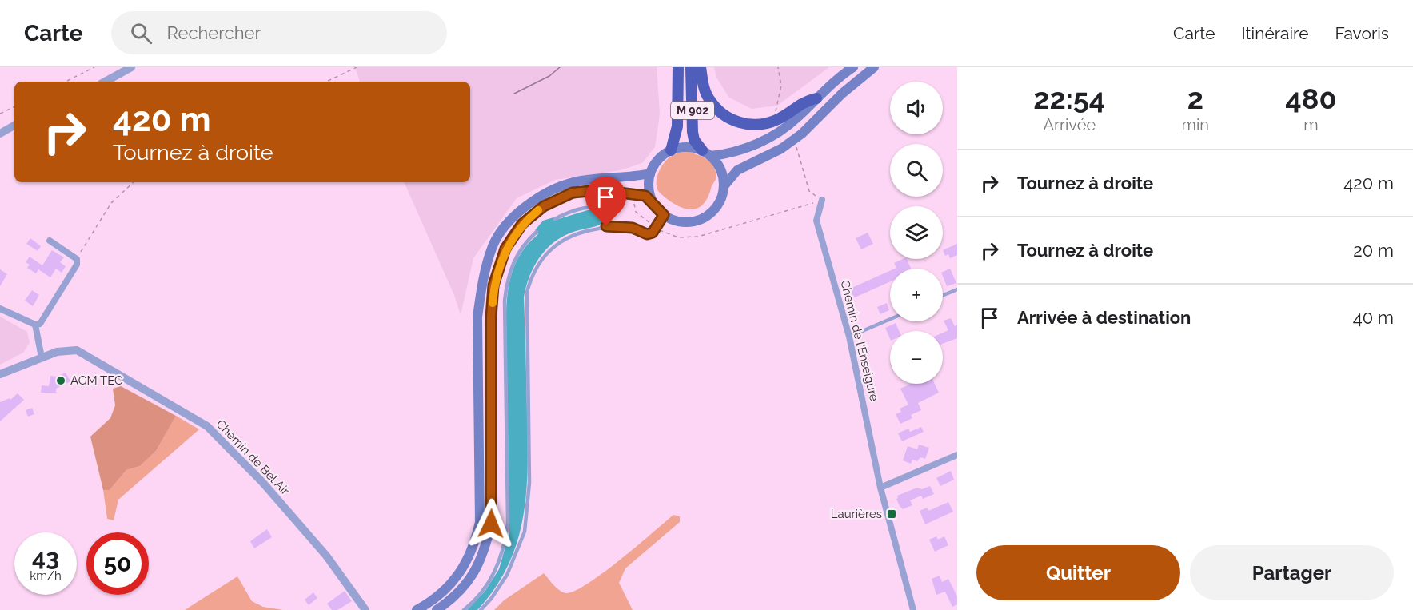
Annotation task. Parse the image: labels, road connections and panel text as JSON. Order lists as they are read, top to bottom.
{
  "streets": {
    "highway": ["M 902"],
    "street": ["Chemin de l'Enseigure", "Chemin de Bel Air"]
  },
  "places": {
    "other": ["AGM TEC"],
    "transit": ["Laurières"]
  },
  "page": {
    "header": "Carte",
    "search": "Rechercher",
    "nav": ["Carte", "Itinéraire", "Favoris"],
    "eta": [
      "22:54",
      "Arrivée",
      "2",
      "min",
      "480",
      "m"
    ],
    "map_buttons": ["+", "−"],
    "turn": ["420 m", "Tournez à droite"],
    "list": [
      {
        "name": "Tournez à droite",
        "value": "420 m"
      },
      {
        "name": "Tournez à droite",
        "value": "20 m"
      },
      {
        "name": "Arrivée à destination",
        "value": "40 m"
      }
    ],
    "speed": "43 km/h",
    "limit": "50",
    "buttons": ["Quitter", "Partager"]
  }
}
